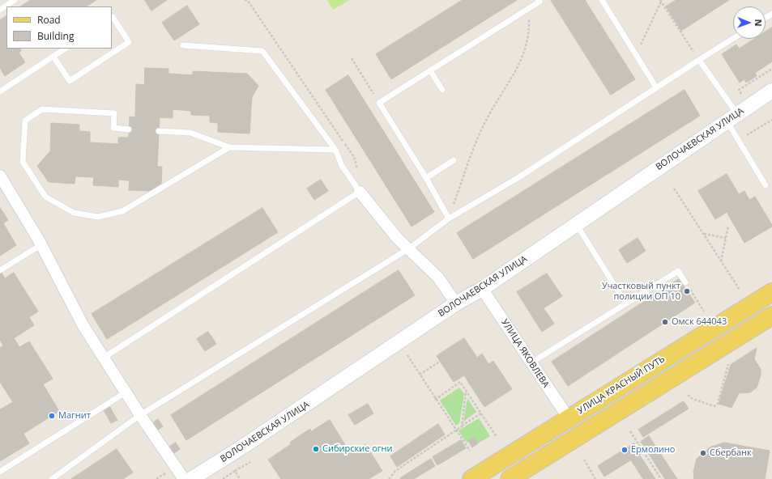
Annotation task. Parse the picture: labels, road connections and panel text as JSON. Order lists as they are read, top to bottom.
{
  "streets": {
    "main road": ["УЛИЦА КРАСНЫЙ ПУТЬ"],
    "street": ["ВОЛОЧАЕВСКАЯ УЛИЦА", "УЛИЦА ЯКОВЛЕВА"]
  },
  "crossings": [
    ["ВОЛОЧАЕВСКАЯ УЛИЦА", "УЛИЦА ЯКОВЛЕВА"],
    ["УЛИЦА ЯКОВЛЕВА", "УЛИЦА КРАСНЫЙ ПУТЬ"]
  ],
  "places": [
    "Участковый пункт полиции ОП 10",
    "Омск 644043",
    "Магнит",
    "Сибирские огни",
    "Ермолино",
    "Сбербанк"
  ],
  "legend": ["Road", "Building"],
  "north": "right"
}
